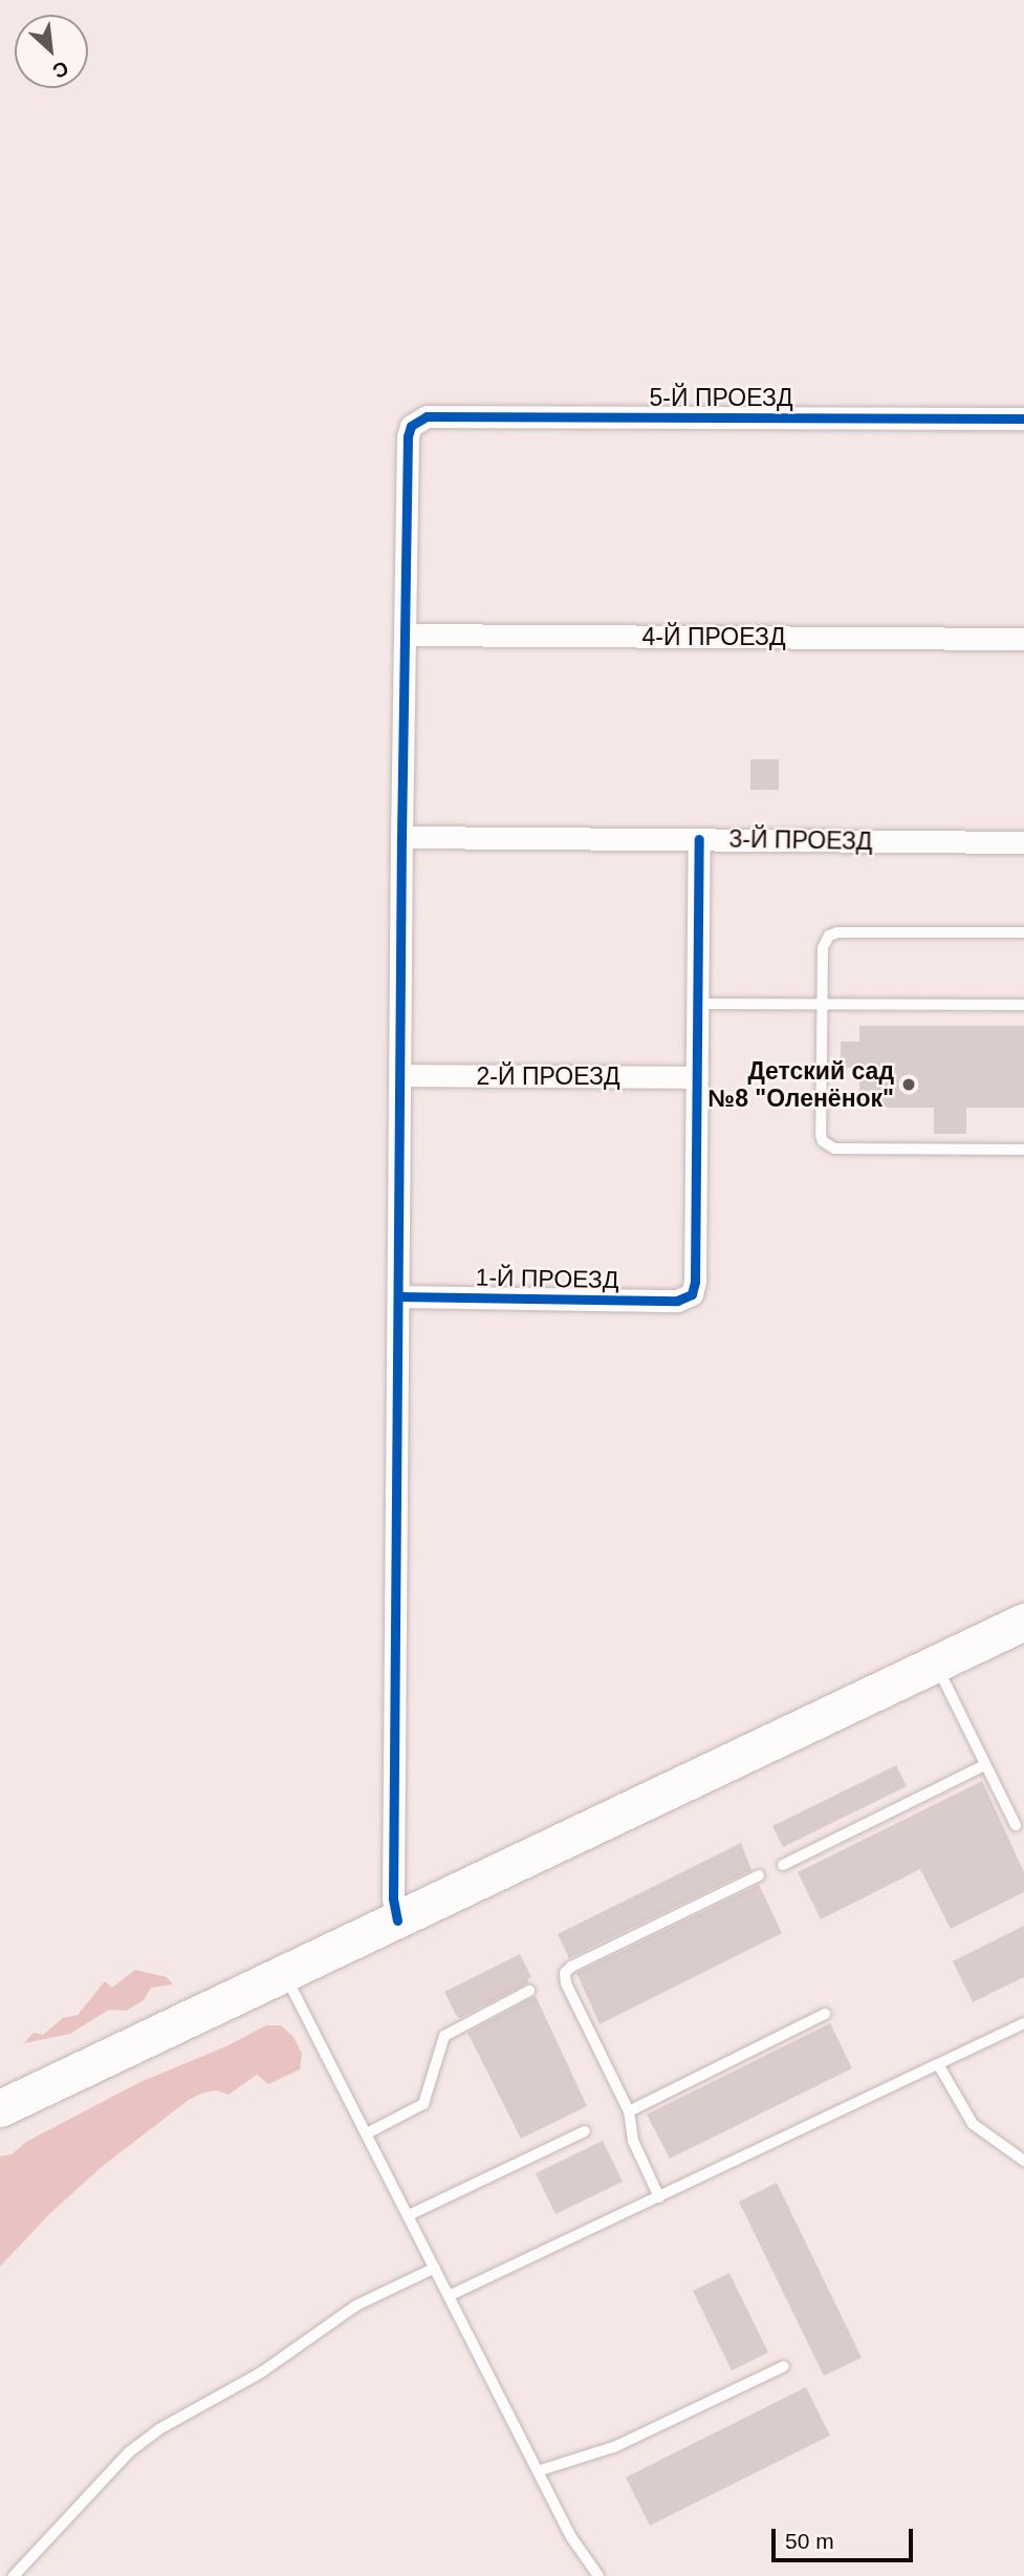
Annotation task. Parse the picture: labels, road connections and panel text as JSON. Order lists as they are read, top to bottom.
{
  "streets": {
    "street": [
      "5-Й ПРОЕЗД",
      "4-Й ПРОЕЗД",
      "3-Й ПРОЕЗД",
      "2-Й ПРОЕЗД",
      "1-Й ПРОЕЗД"
    ]
  },
  "crossings": [
    ["5-Й ПРОЕЗД", "4-Й ПРОЕЗД"],
    ["2-Й ПРОЕЗД", "1-Й ПРОЕЗД"]
  ],
  "places": ["Детский сад №8 \"Оленёнок\""],
  "scale_bar": "50 m",
  "north": "bottom right"
}
